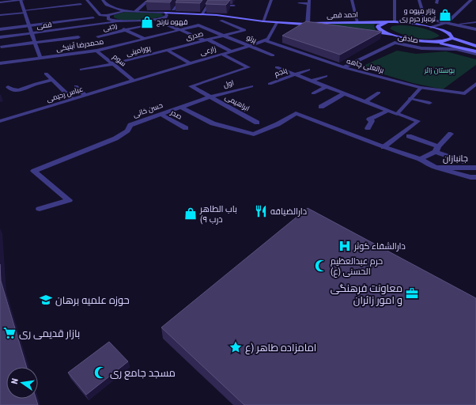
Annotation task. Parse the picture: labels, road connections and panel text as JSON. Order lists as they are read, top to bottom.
{
  "streets": {
    "main road": ["احمد قمی"],
    "street": [
      "قمی",
      "رجبی",
      "صدری",
      "پرتو",
      "صادقی",
      "محمدرضا آبنیکی",
      "پورامینی",
      "زارعی",
      "سوم",
      "براتعلی چاهه",
      "پنجم",
      "اول",
      "عباس رحیمی",
      "ابراهیمی",
      "حسن خانی",
      "صدر",
      "جانبازان"
    ]
  },
  "crossings": [
    ["صدری", "پرتو"],
    ["صدری", "پورامینی"],
    ["پرتو", "محمدرضا آبنیکی"],
    ["پرتو", "زارعی"],
    ["صادقی", "براتعلی چاهه"],
    ["محمدرضا آبنیکی", "سوم"],
    ["پورامینی", "سوم"],
    ["زارعی", "سوم"],
    ["زارعی", "براتعلی چاهه"],
    ["زارعی", "عباس رحیمی"],
    ["سوم", "عباس رحیمی"],
    ["اول", "ابراهیمی"],
    ["اول", "حسن خانی"],
    ["ابراهیمی", "حسن خانی"],
    ["حسن خانی", "صدر"]
  ],
  "parks": ["بوستان زائر"],
  "places": {
    "shop": ["بازار میوه و تره‌بار حرم ری", "قهوه نارنج", "باب الطاهر (درب ۹"],
    "restaurant": ["دارالضیافه"],
    "hospital": ["دارالشفاء کوثر"],
    "mosque": ["حرم عبدالعظیم الحسنی (ع)", "مسجد جامع ری"],
    "office": ["معاونت فرهنگی و امور زائران"],
    "school or university": ["حوزه علمیه برهان"],
    "supermarket": ["بازار قدیمی ری"],
    "place": ["امامزاده طاهر (ع"]
  },
  "north": "left"
}
